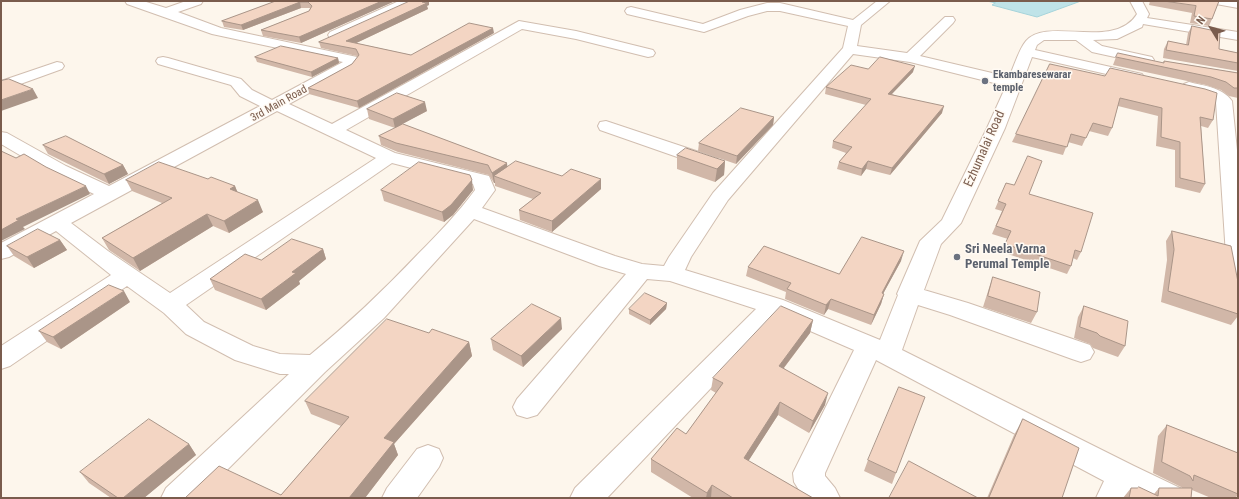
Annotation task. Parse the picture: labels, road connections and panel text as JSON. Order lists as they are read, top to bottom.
{
  "streets": {
    "street": ["3rd Main Road", "Ezhumalai Road"]
  },
  "places": ["Ekambaresewarar temple", "Sri Neela Varna Perumal Temple"],
  "north": "top left"
}
